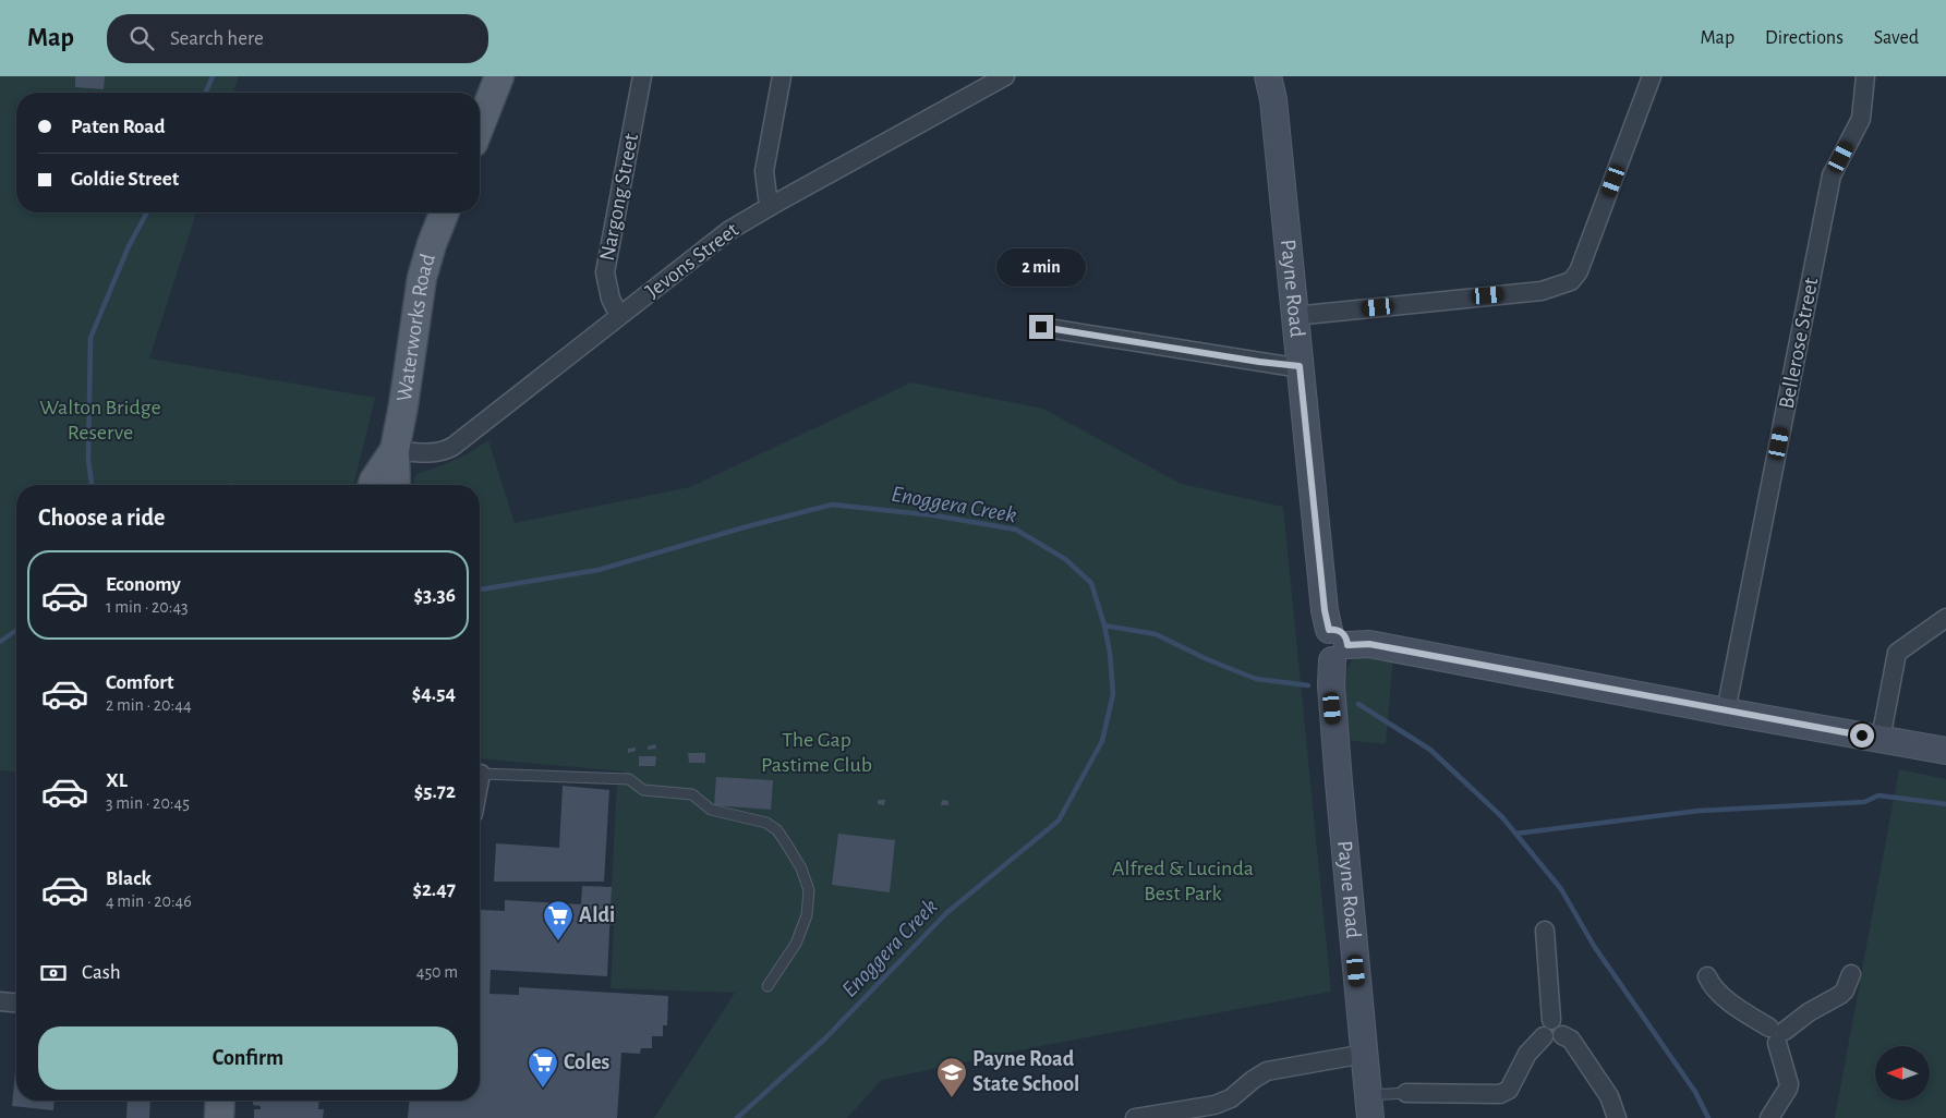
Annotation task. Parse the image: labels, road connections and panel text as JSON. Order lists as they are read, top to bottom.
{
  "streets": {
    "main road": ["Payne Road", "Waterworks Road"],
    "street": ["Nargong Street", "Jevons Street", "Bellerose Street"]
  },
  "crossings": [
    ["Nargong Street", "Jevons Street"],
    ["Jevons Street", "Waterworks Road"]
  ],
  "water": ["Enoggera Creek"],
  "parks": ["Walton Bridge Reserve", "The Gap Pastime Club", "Alfred & Lucinda Best Park"],
  "places": {
    "supermarket": ["Aldi", "Coles"],
    "school or university": ["Payne Road State School"]
  },
  "north": "left",
  "page": {
    "header": "Map",
    "search": "Search here",
    "nav": ["Map", "Directions", "Saved"],
    "banner": ["Paten Road", "Goldie Street"],
    "bubble": "2 min",
    "heading": "Choose a ride",
    "list": [
      {
        "name": "Economy",
        "note": "1 min · 20:43",
        "value": "$3.36"
      },
      {
        "name": "Comfort",
        "note": "2 min · 20:44",
        "value": "$4.54"
      },
      {
        "name": "XL",
        "note": "3 min · 20:45",
        "value": "$5.72"
      },
      {
        "name": "Black",
        "note": "4 min · 20:46",
        "value": "$2.47"
      }
    ],
    "pay": ["Cash", "450 m"],
    "buttons": "Confirm"
  }
}
